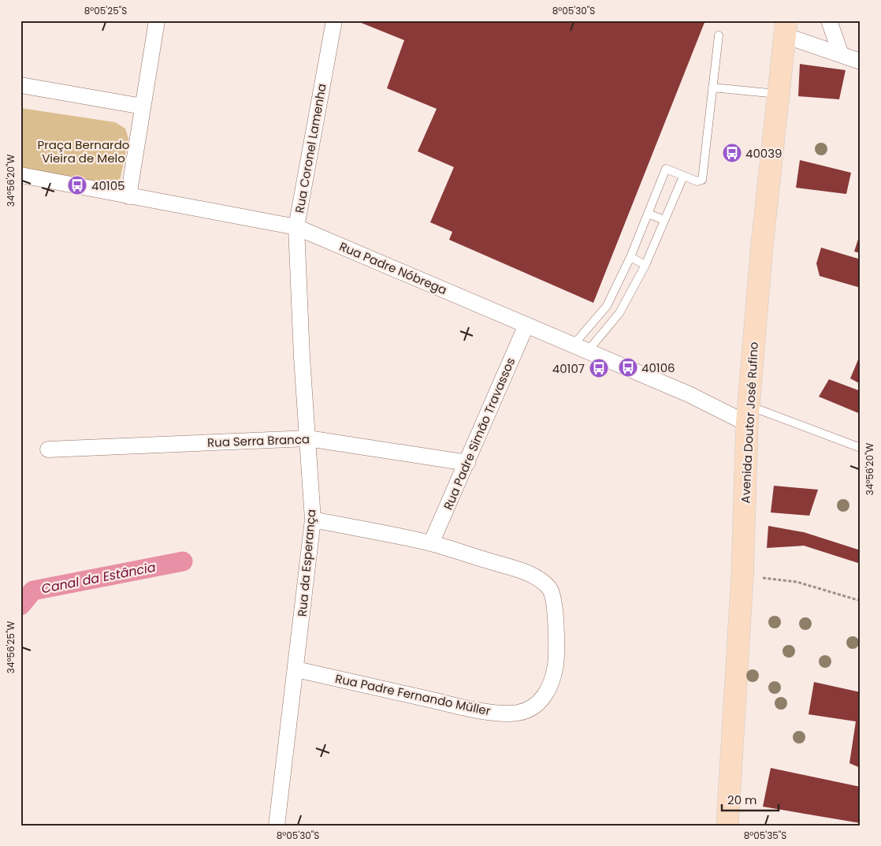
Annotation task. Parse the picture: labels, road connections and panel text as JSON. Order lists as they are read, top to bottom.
{
  "streets": {
    "main road": ["Avenida Doutor José Rufino"],
    "street": [
      "Rua Coronel Lamenha",
      "Rua Padre Nóbrega",
      "Rua Padre Simão Travassos",
      "Rua Serra Branca",
      "Rua da Esperança",
      "Rua Padre Fernando Müller"
    ]
  },
  "crossings": [
    ["Rua Coronel Lamenha", "Rua Padre Nóbrega"],
    ["Rua Coronel Lamenha", "Rua da Esperança"],
    ["Rua Padre Nóbrega", "Avenida Doutor José Rufino"],
    ["Rua Padre Nóbrega", "Rua Padre Simão Travassos"],
    ["Rua Padre Simão Travassos", "Rua Serra Branca"],
    ["Rua Padre Simão Travassos", "Rua Padre Fernando Müller"],
    ["Rua Serra Branca", "Rua da Esperança"],
    ["Rua da Esperança", "Rua Padre Fernando Müller"]
  ],
  "water": ["Canal da Estância"],
  "parks": ["Praça Bernardo Vieira de Melo"],
  "places": {
    "bus stop": [
      "40039",
      "40105",
      "40106",
      "40107"
    ]
  },
  "scale_bar": "20 m",
  "coordinates": [
    "8°05'25\"S",
    "8°05'30\"S",
    "34°56'20\"W",
    "34°56'25\"W",
    "8°05'35\"S"
  ]
}
